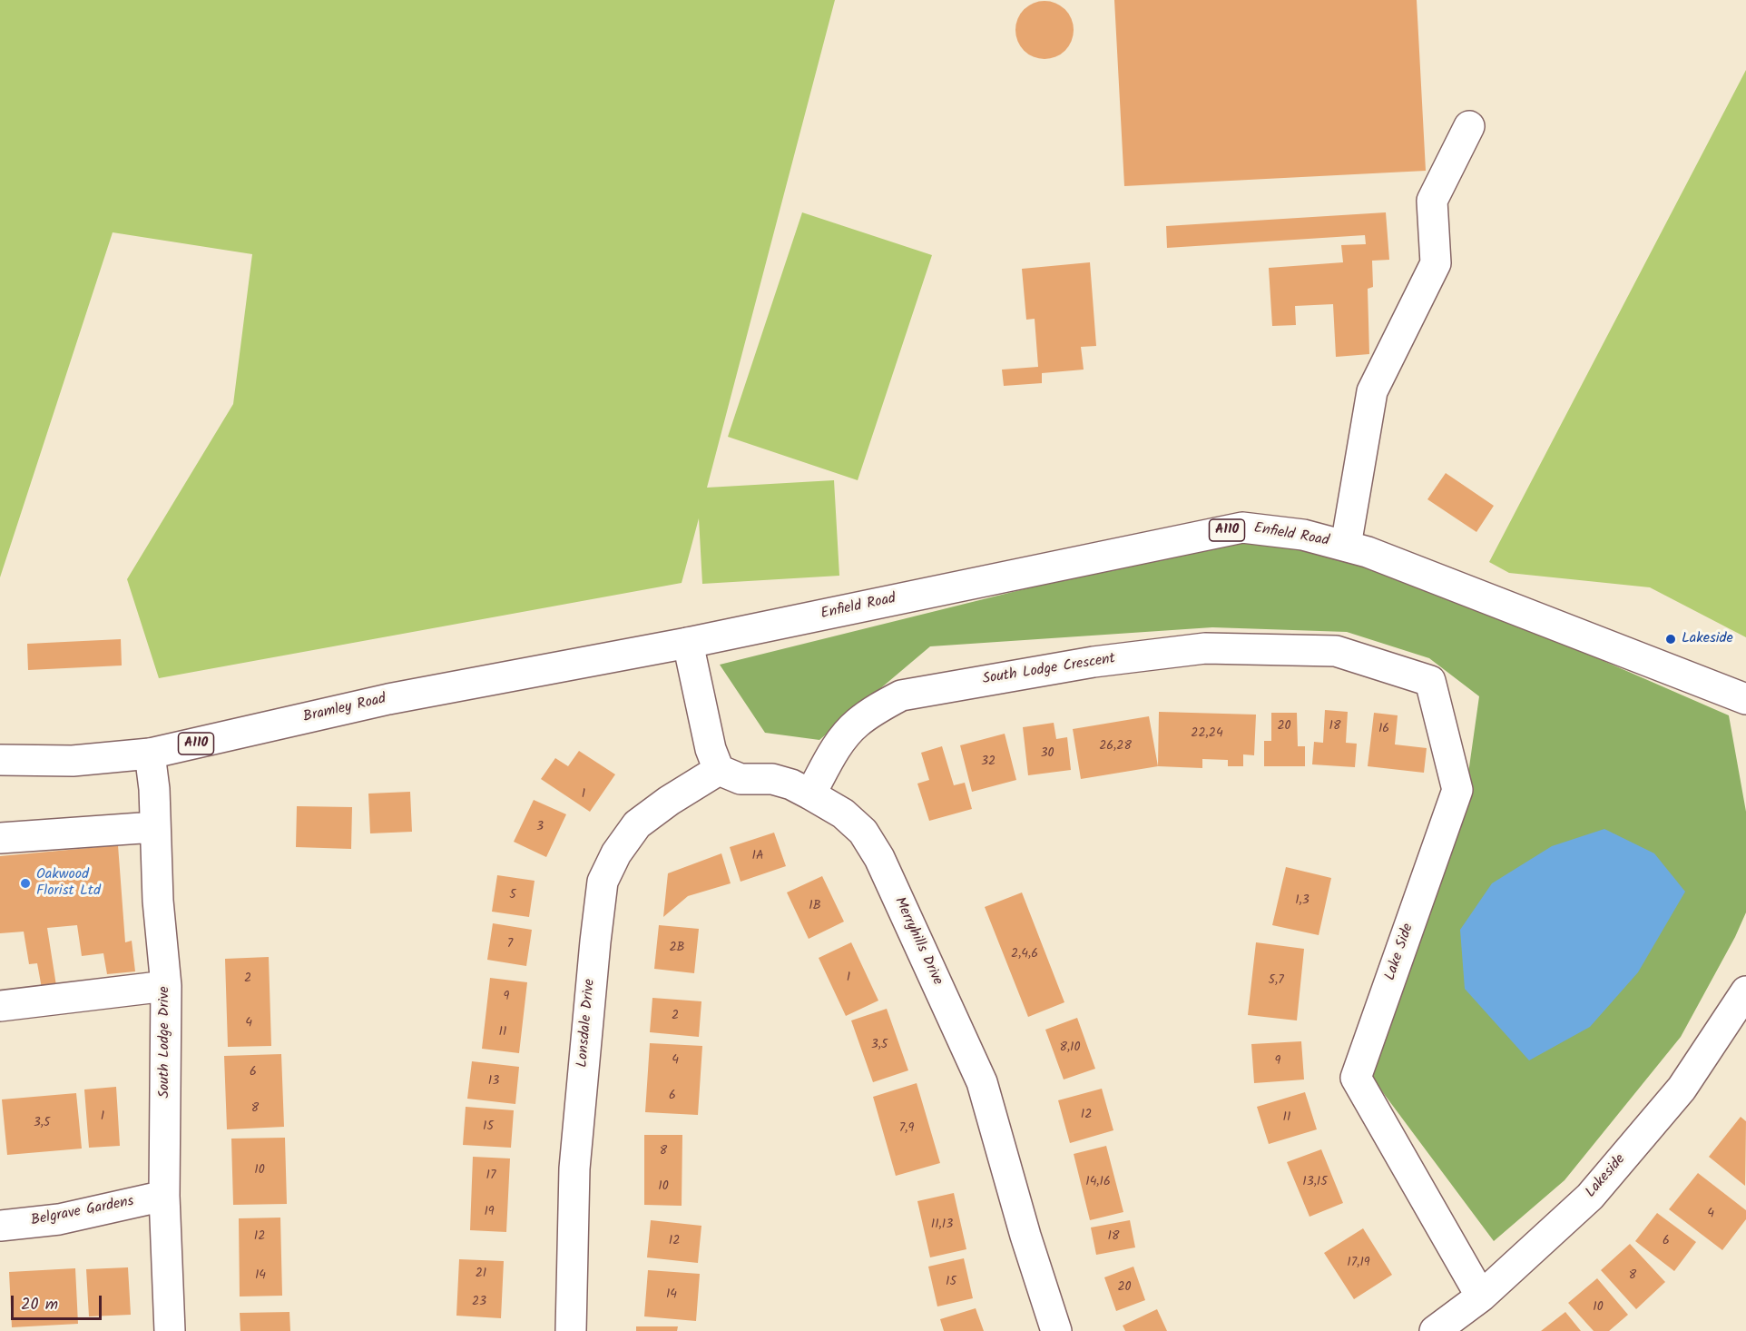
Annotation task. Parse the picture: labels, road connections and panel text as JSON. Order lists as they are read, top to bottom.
{
  "streets": {
    "street": [
      "A110",
      "Enfield Road",
      "South Lodge Crescent",
      "Bramley Road",
      "Merryhills Drive",
      "Lake Side",
      "Lonsdale Drive",
      "South Lodge Drive",
      "Lakeside",
      "Belgrave Gardens"
    ]
  },
  "crossings": [
    ["Enfield Road", "Bramley Road"],
    ["South Lodge Crescent", "Merryhills Drive"],
    ["South Lodge Crescent", "Lake Side"],
    ["Bramley Road", "South Lodge Drive"],
    ["Merryhills Drive", "Lonsdale Drive"],
    ["Lake Side", "Lakeside"],
    ["South Lodge Drive", "Belgrave Gardens"]
  ],
  "places": ["Lakeside", "Oakwood Florist Ltd"],
  "house_numbers": [
    "20",
    "18",
    "16",
    "22,24",
    "26,28",
    "30",
    "32",
    "1",
    "3",
    "1A",
    "5",
    "1,3",
    "1B",
    "7",
    "2B",
    "2,4,6",
    "1",
    "2",
    "5,7",
    "9",
    "2",
    "4",
    "11",
    "3,5",
    "8,10",
    "4",
    "9",
    "6",
    "13",
    "6",
    "8",
    "12",
    "1",
    "11",
    "3,5",
    "15",
    "7,9",
    "8",
    "10",
    "17",
    "14,16",
    "13,15",
    "10",
    "19",
    "4",
    "11,13",
    "12",
    "18",
    "12",
    "6",
    "17,19",
    "21",
    "14",
    "8",
    "15",
    "20",
    "14",
    "23",
    "10"
  ],
  "scale_bar": "20 m"
}
